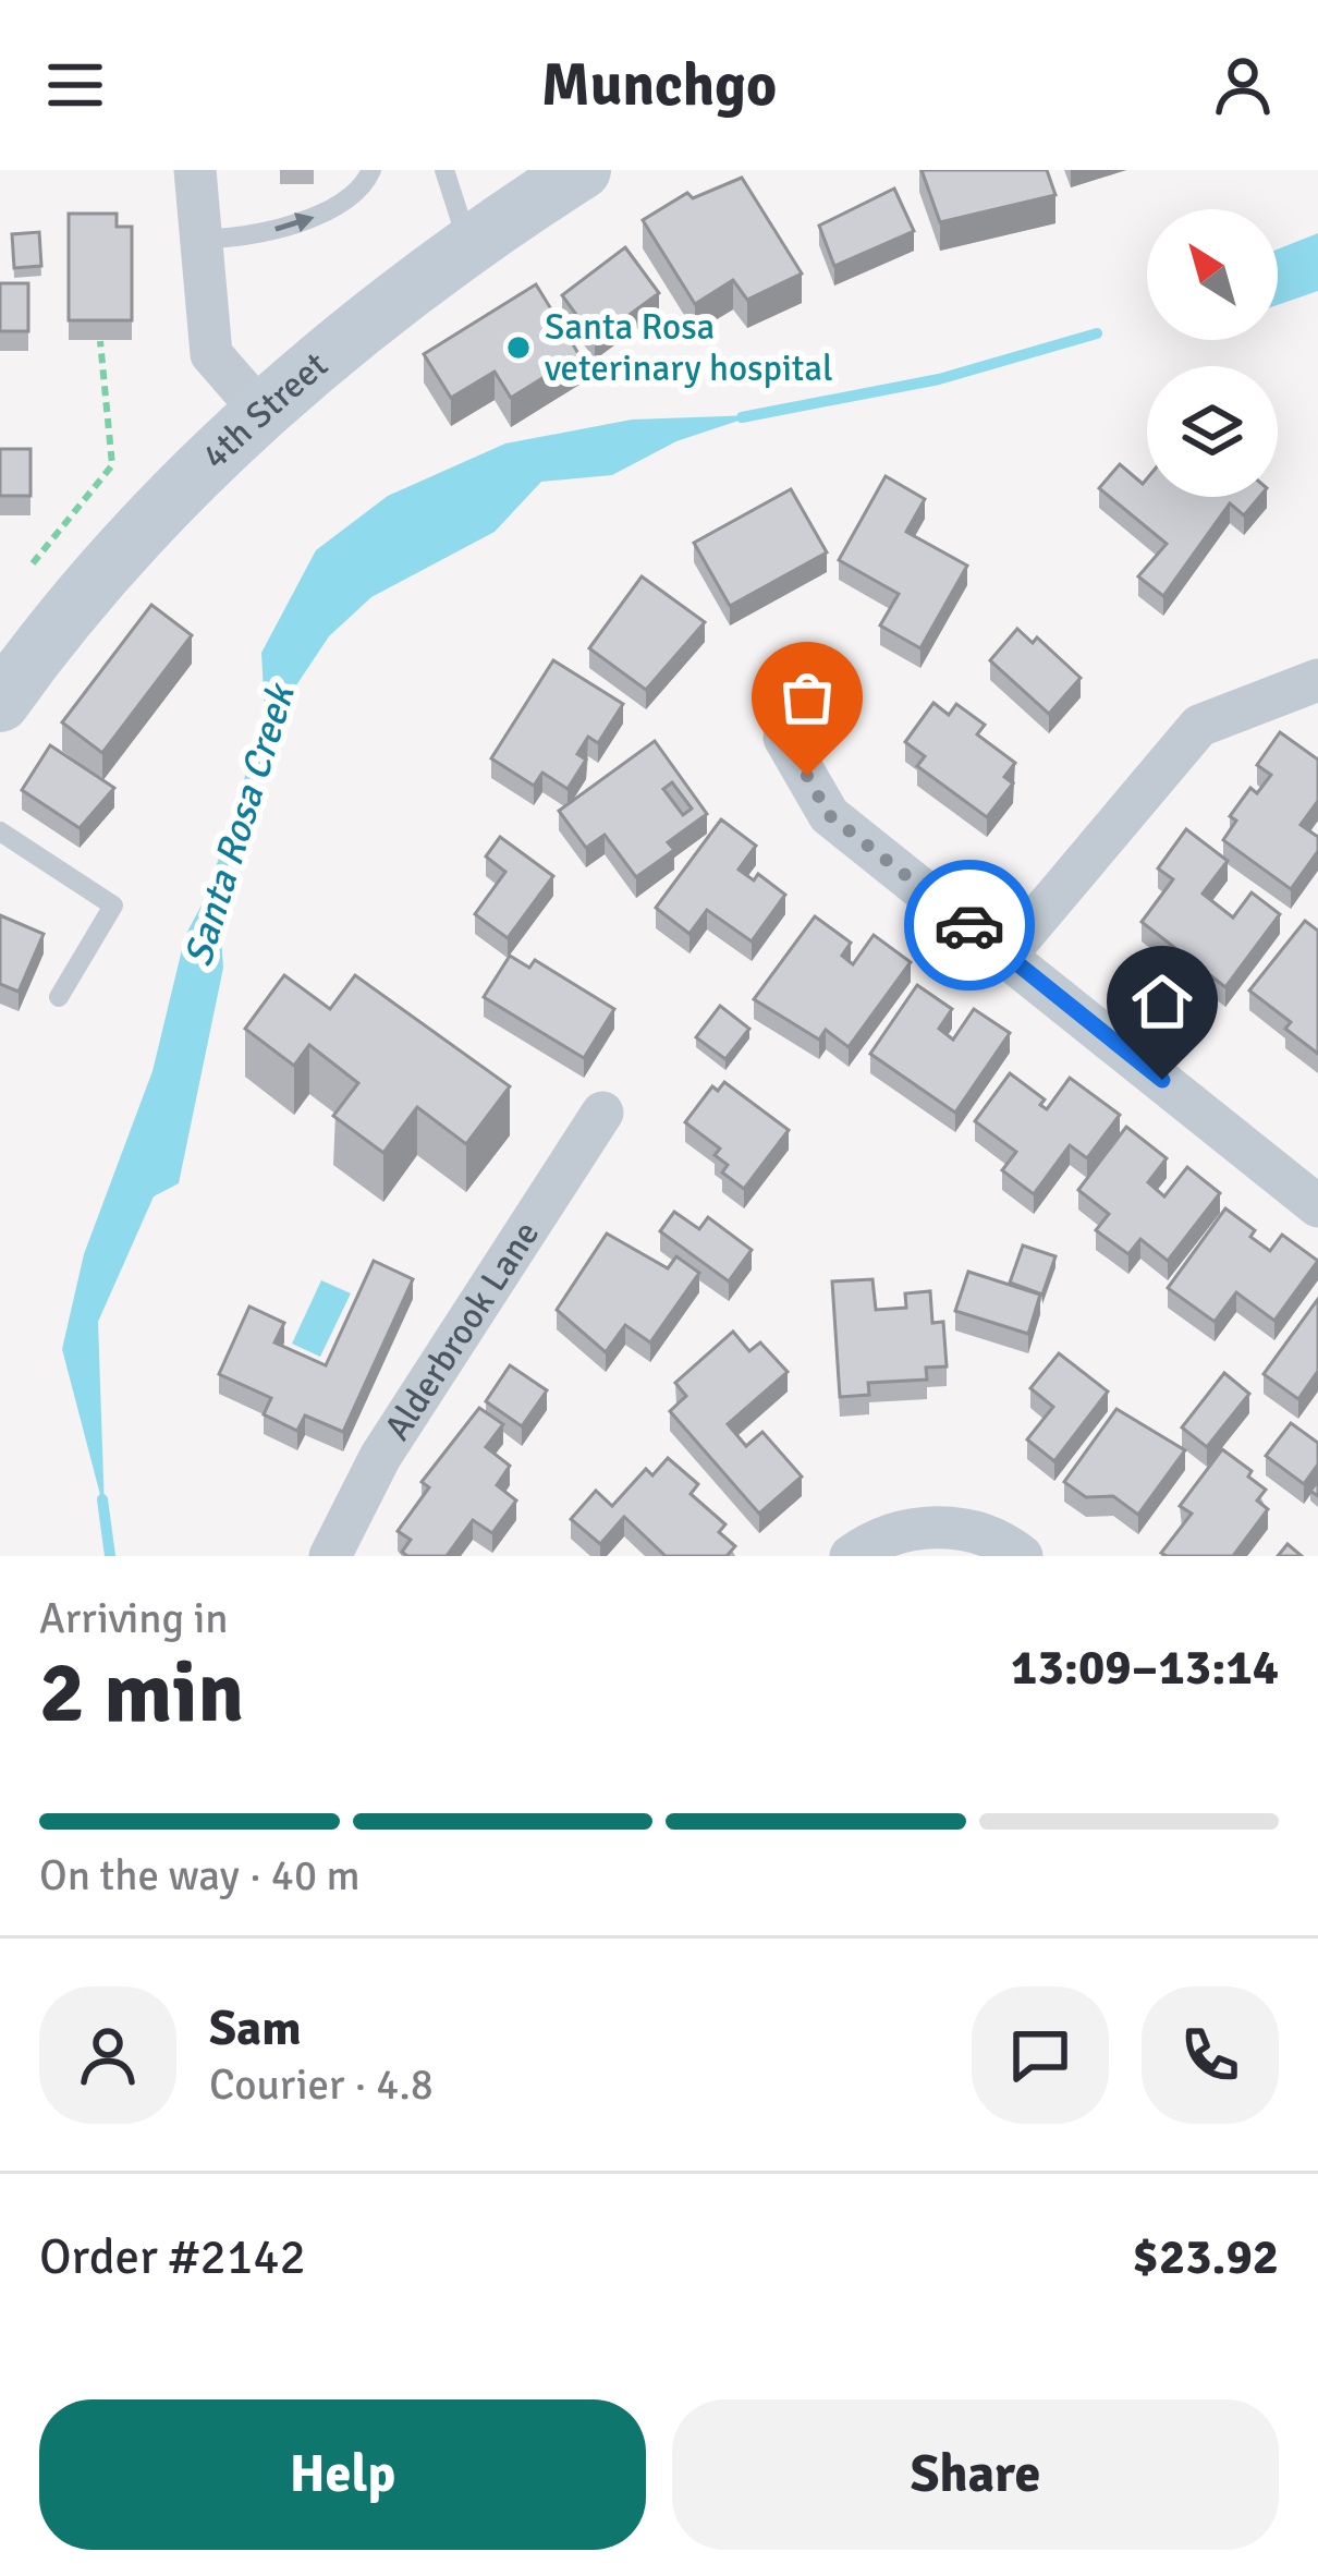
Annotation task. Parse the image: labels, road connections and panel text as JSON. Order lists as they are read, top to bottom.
{
  "streets": {
    "main road": ["4th Street"],
    "street": ["Alderbrook Lane"]
  },
  "water": ["Santa Rosa Creek"],
  "places": ["Santa Rosa veterinary hospital"],
  "north": "top left",
  "page": {
    "header": "Munchgo",
    "heading": ["2 min", "Arriving in", "13:09–13:14"],
    "panel": [
      "Sam",
      "Courier · 4.8",
      "Order #2142",
      "$23.92"
    ],
    "bar": "On the way · 40 m",
    "buttons": ["Help", "Share"]
  }
}
